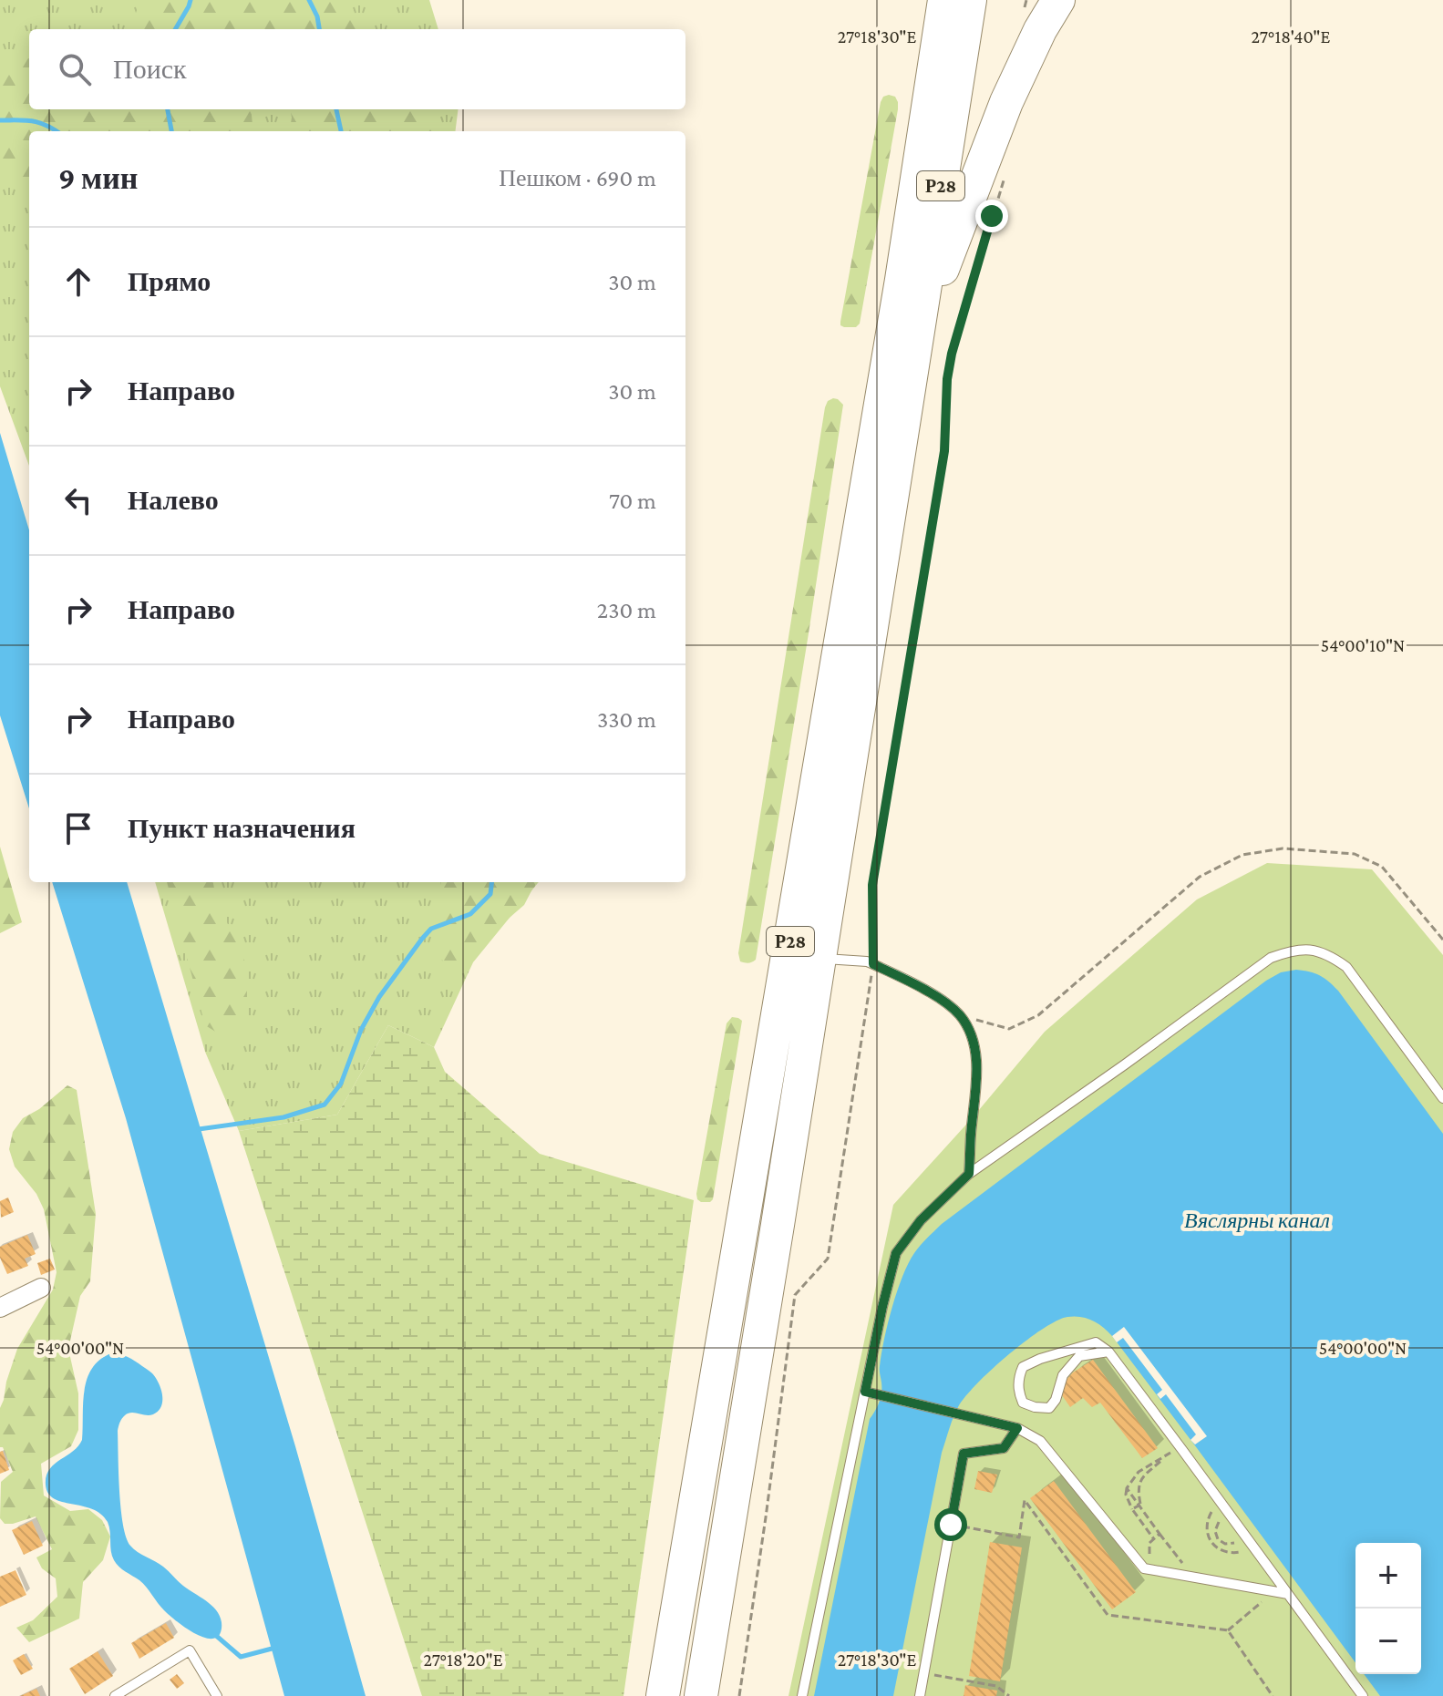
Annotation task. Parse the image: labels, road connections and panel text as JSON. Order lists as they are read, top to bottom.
{
  "streets": {
    "highway": ["Р28"]
  },
  "water": ["Вяслярны канал"],
  "page": {
    "search": "Поиск",
    "heading": ["9 мин", "Пешком · 690 m"],
    "list": [
      ["Прямо", "30 m"],
      ["Направо", "30 m"],
      ["Налево", "70 m"],
      ["Направо", "230 m"],
      ["Направо", "330 m"],
      "Пункт назначения"
    ],
    "map_buttons": ["+", "−"]
  },
  "coordinates": [
    "27°18'30\"E",
    "27°18'40\"E",
    "54°00'10\"N",
    "54°00'00\"N",
    "27°18'20\"E"
  ]
}
